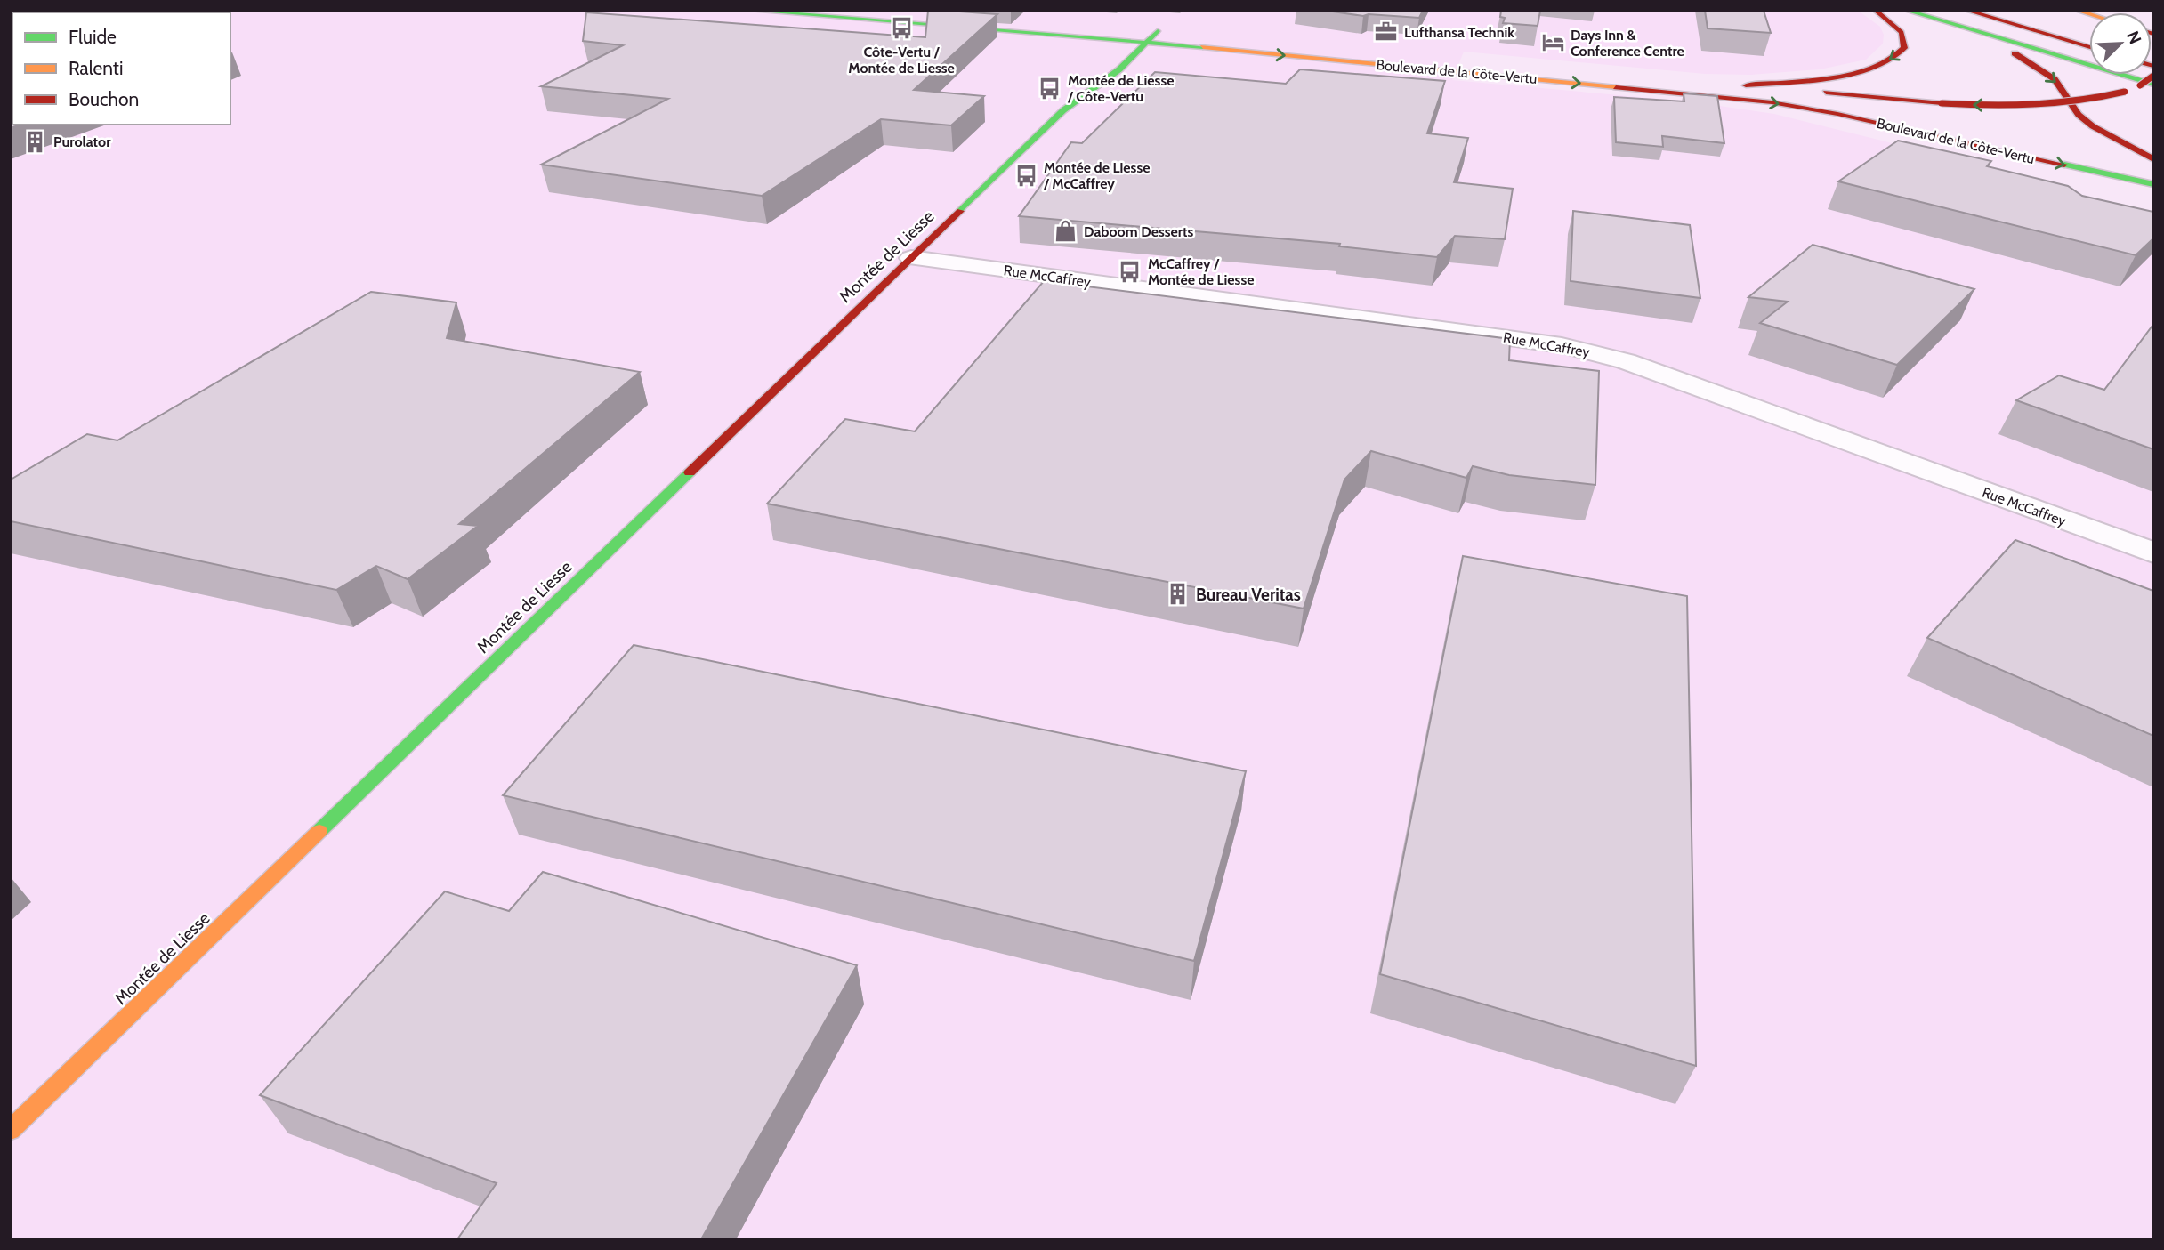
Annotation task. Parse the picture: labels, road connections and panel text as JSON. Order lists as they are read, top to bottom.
{
  "streets": {
    "main road": ["Boulevard de la Côte-Vertu", "Montée de Liesse"],
    "street": ["Rue McCaffrey"]
  },
  "crossings": [
    ["Boulevard de la Côte-Vertu", "Montée de Liesse"],
    ["Montée de Liesse", "Rue McCaffrey"]
  ],
  "places": {
    "bus stop": [
      "Côte-Vertu / Montée de Liesse",
      "Montée de Liesse / Côte-Vertu",
      "Montée de Liesse / McCaffrey",
      "McCaffrey / Montée de Liesse"
    ],
    "office": ["Lufthansa Technik"],
    "hotel": ["Days Inn & Conference Centre"],
    "building": ["Purolator", "Bureau Veritas"],
    "shop": ["Daboom Desserts"]
  },
  "legend": ["Fluide", "Ralenti", "Bouchon"],
  "north": "top right"
}
